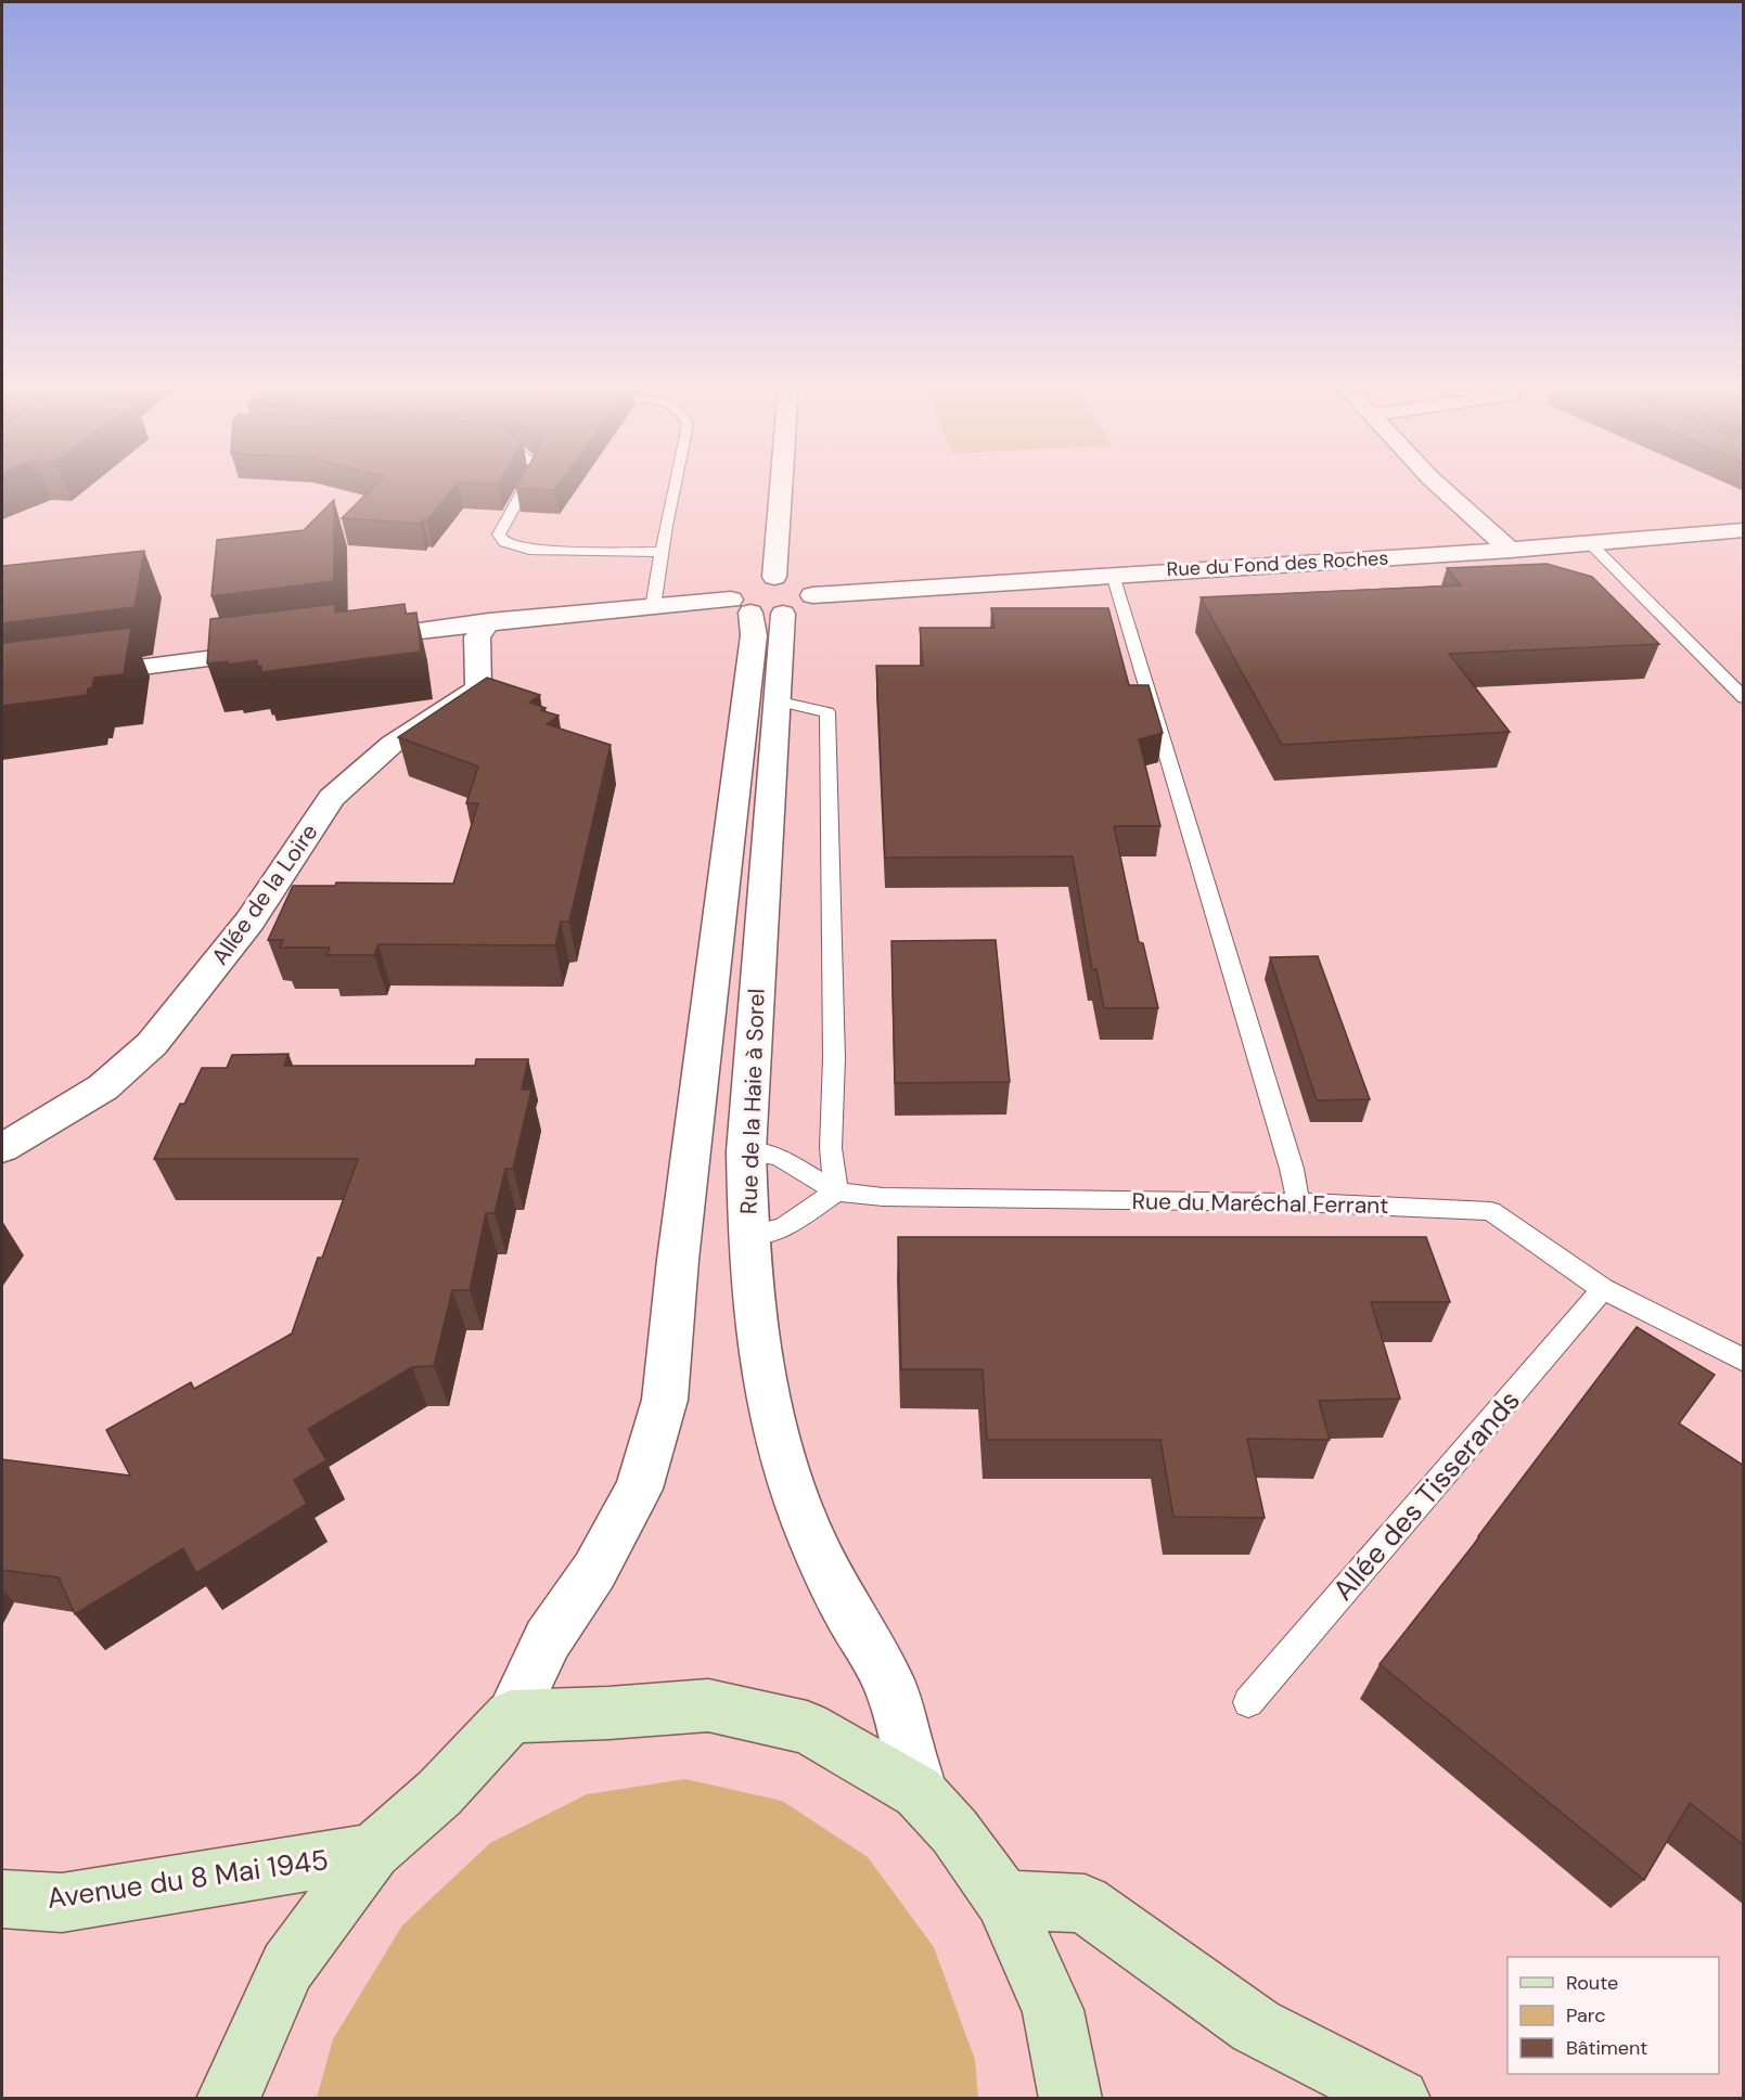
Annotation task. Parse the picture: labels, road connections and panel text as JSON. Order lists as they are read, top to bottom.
{
  "streets": {
    "street": [
      "Rue du Fond des Roches",
      "Allée de la Loire",
      "Rue de la Haie à Sorel",
      "Avenue du 8 Mai 1945"
    ],
    "lane": ["Rue du Maréchal Ferrant", "Allée des Tisserands"]
  },
  "crossings": [
    ["Rue du Fond des Roches", "Rue de la Haie à Sorel"],
    ["Rue de la Haie à Sorel", "Rue du Maréchal Ferrant"],
    ["Rue du Maréchal Ferrant", "Allée des Tisserands"]
  ],
  "legend": ["Route", "Parc", "Bâtiment"]
}
